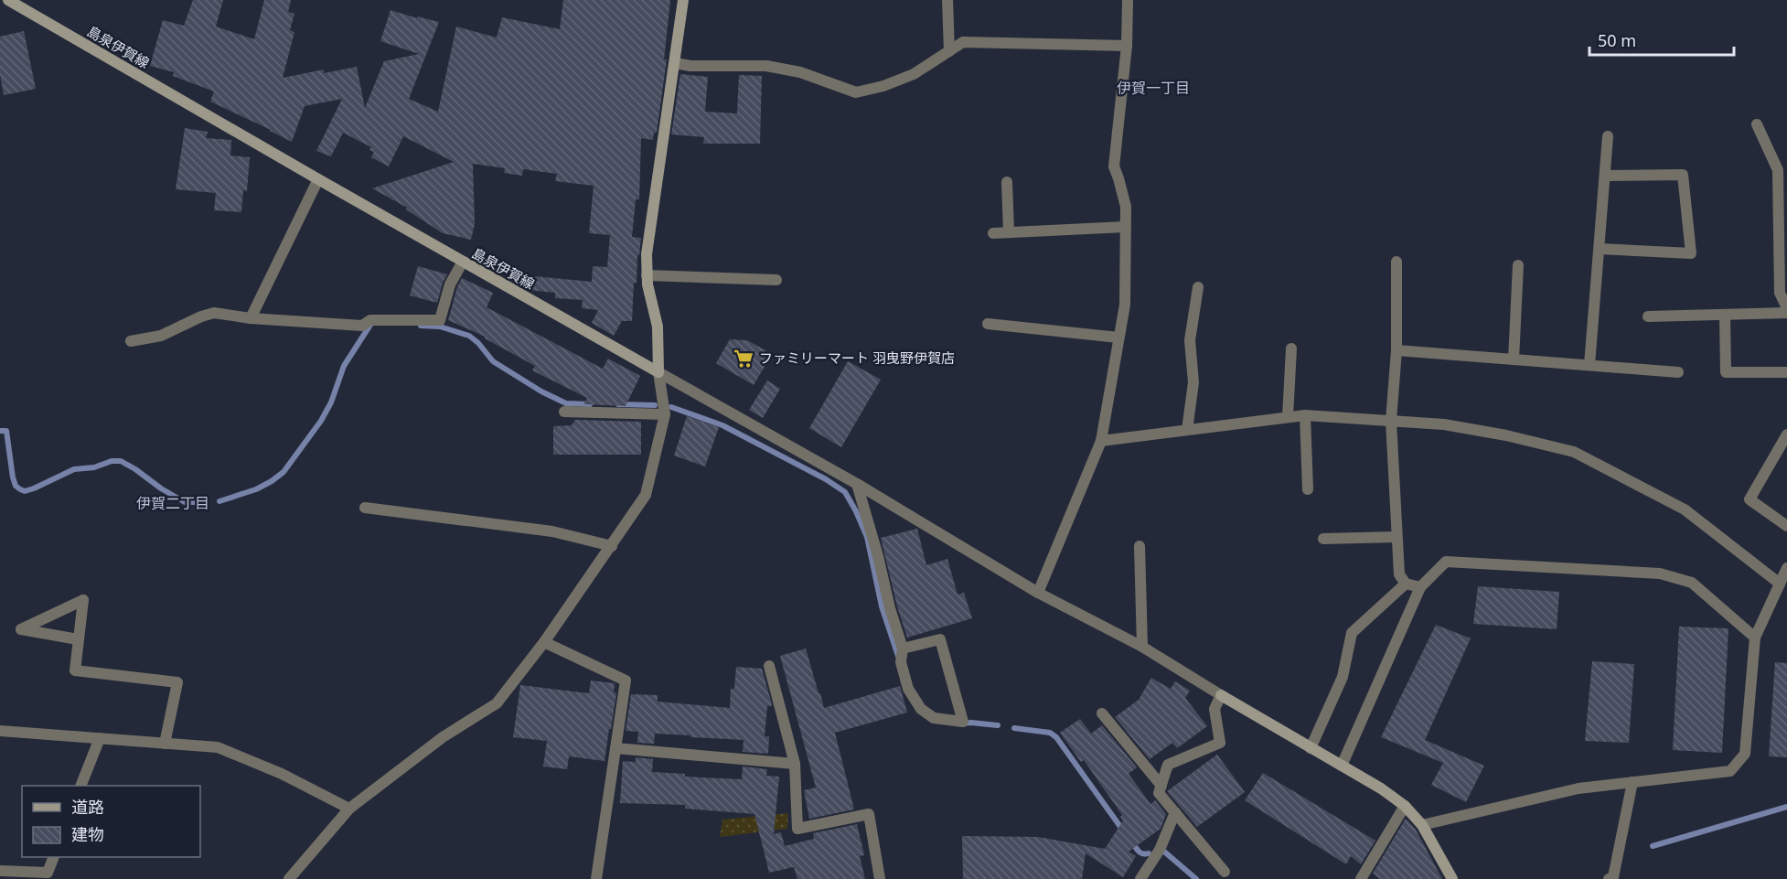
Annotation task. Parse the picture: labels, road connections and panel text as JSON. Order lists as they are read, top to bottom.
{
  "streets": {
    "main road": ["島泉伊賀線"]
  },
  "districts": ["伊賀一丁目", "伊賀二丁目"],
  "places": {
    "supermarket": ["ファミリーマート 羽曳野伊賀店"]
  },
  "legend": ["道路", "建物"],
  "scale_bar": "50 m"
}
